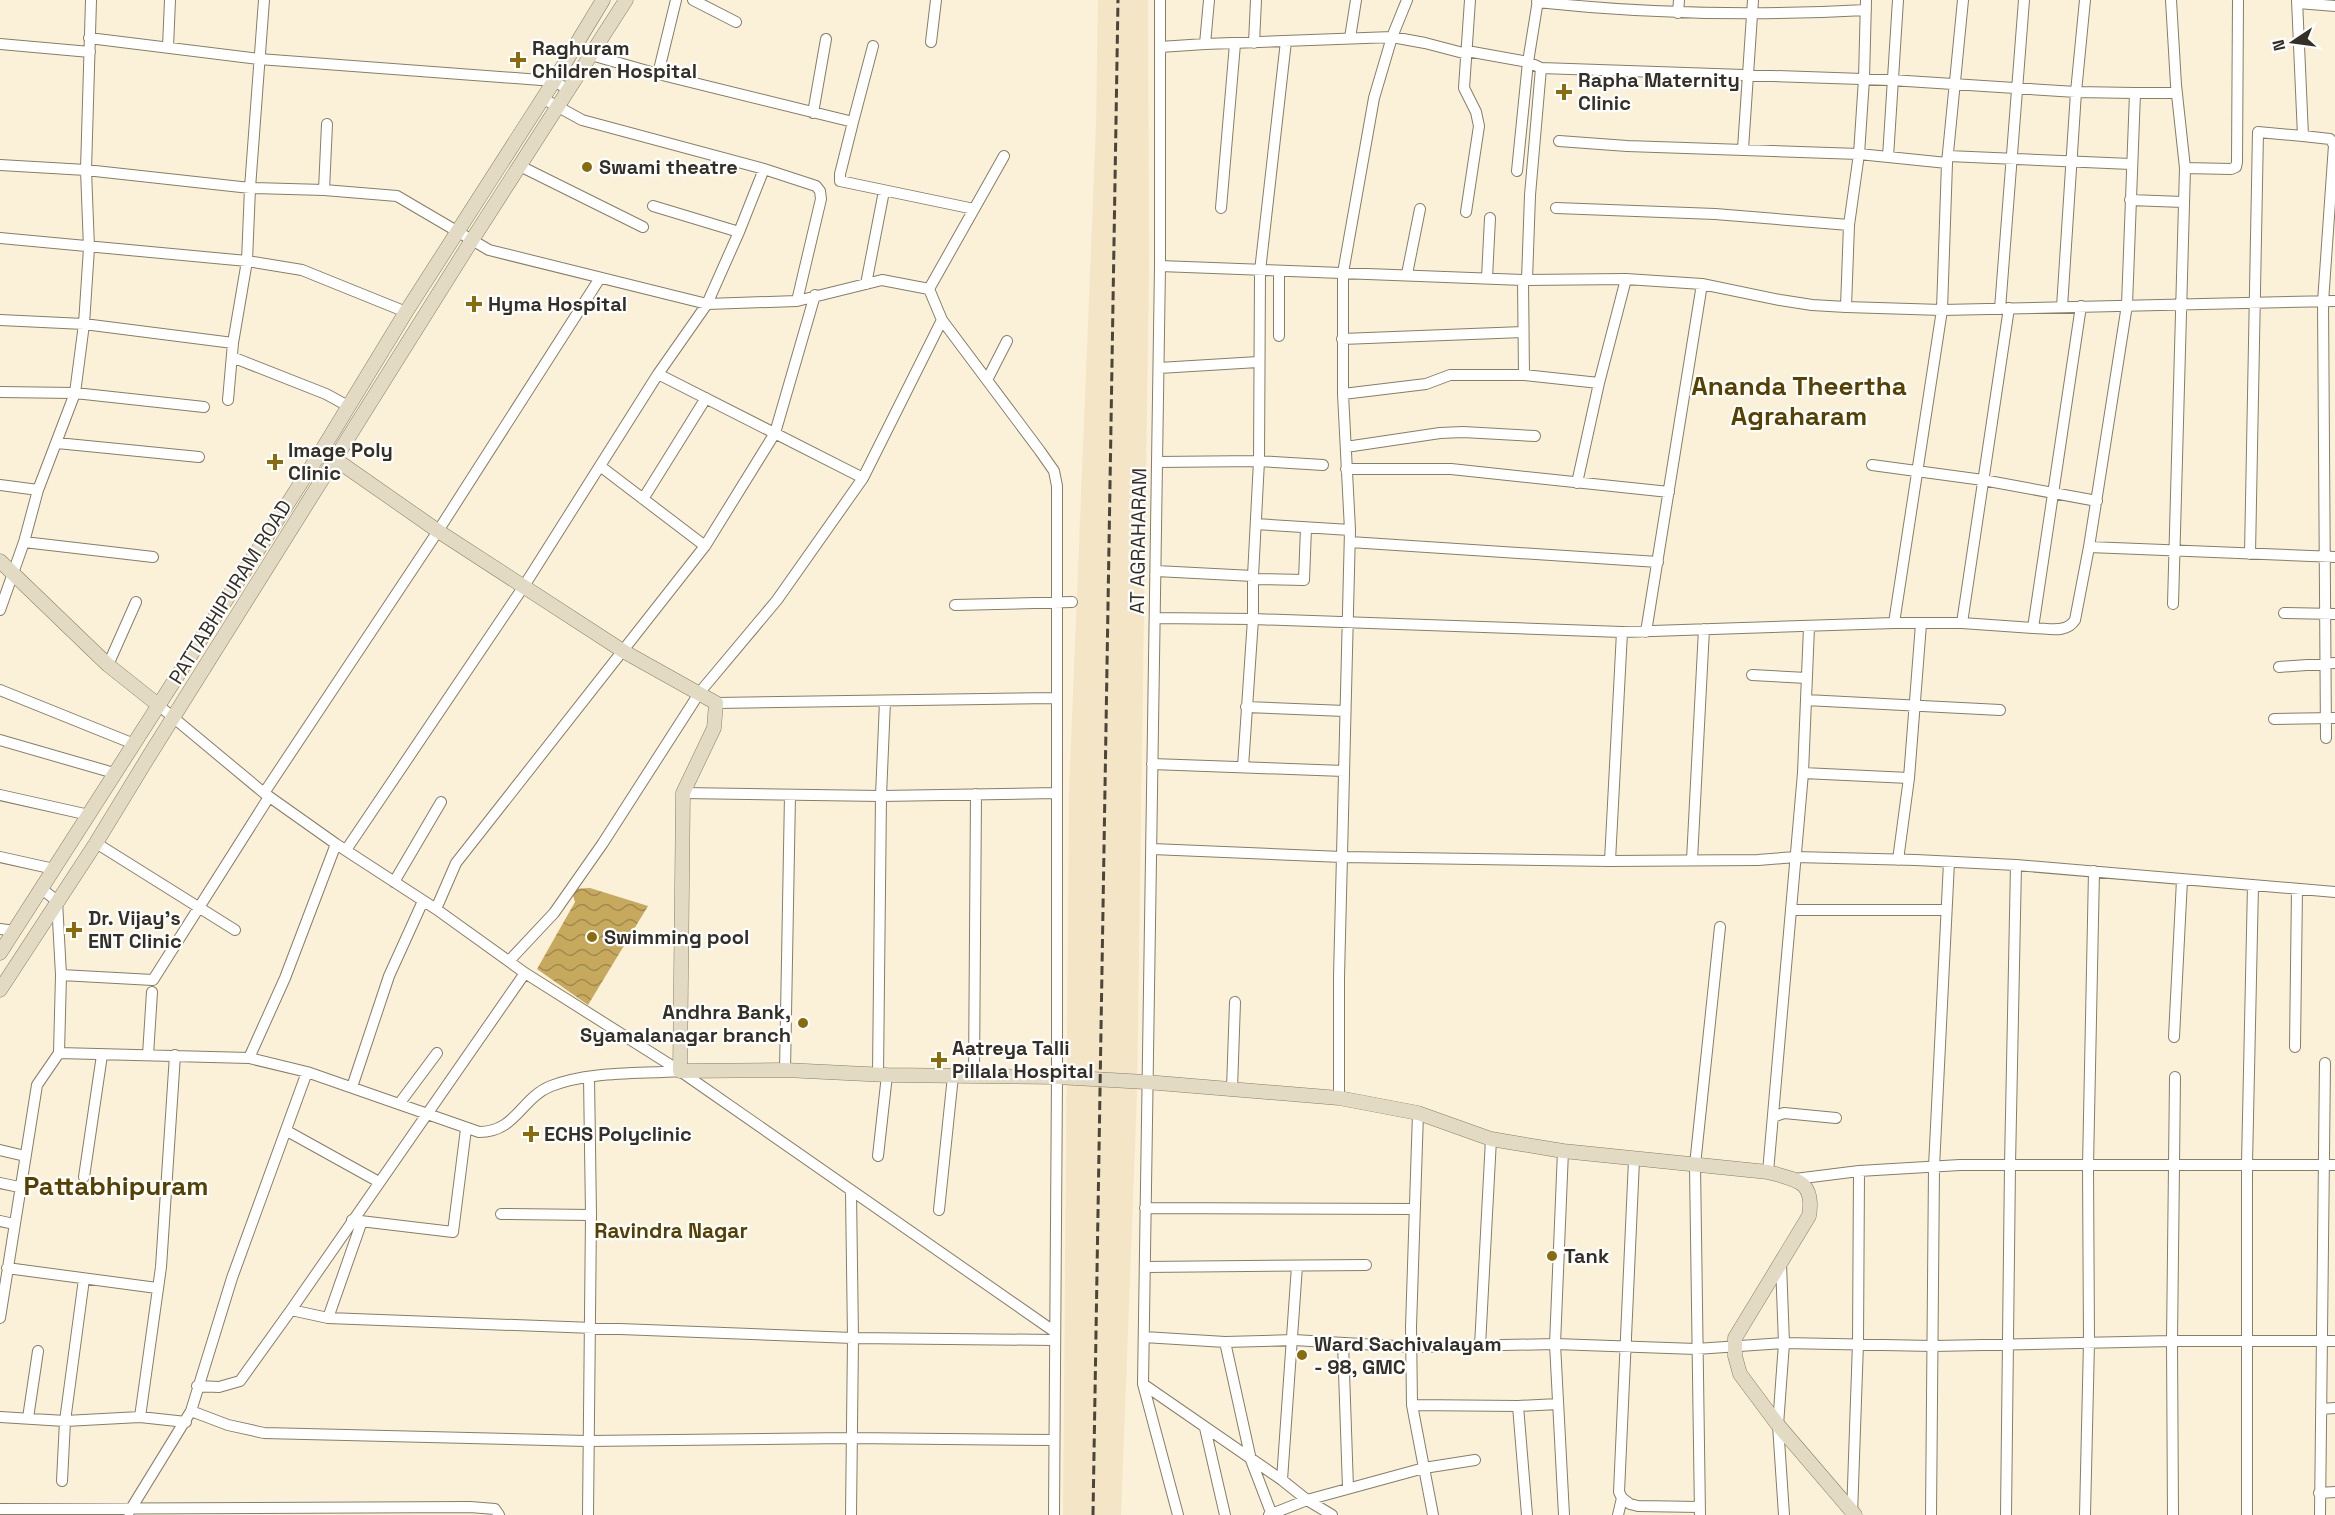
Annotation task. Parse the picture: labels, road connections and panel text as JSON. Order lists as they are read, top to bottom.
{
  "streets": {
    "street": ["AT AGRAHARAM", "PATTABHIPURAM ROAD"]
  },
  "districts": ["Ananda Theertha Agraharam", "Pattabhipuram", "Ravindra Nagar"],
  "places": {
    "health": [
      "Raghuram Children Hospital",
      "Rapha Maternity Clinic",
      "Hyma Hospital",
      "Image Poly Clinic",
      "Dr. Vijay's ENT Clinic",
      "Aatreya Talli Pillala Hospital",
      "ECHS Polyclinic"
    ],
    "other": [
      "Swami theatre",
      "Swimming pool",
      "Andhra Bank, Syamalanagar branch",
      "Tank",
      "Ward Sachivalayam - 98, GMC"
    ]
  },
  "north": "left"
}
